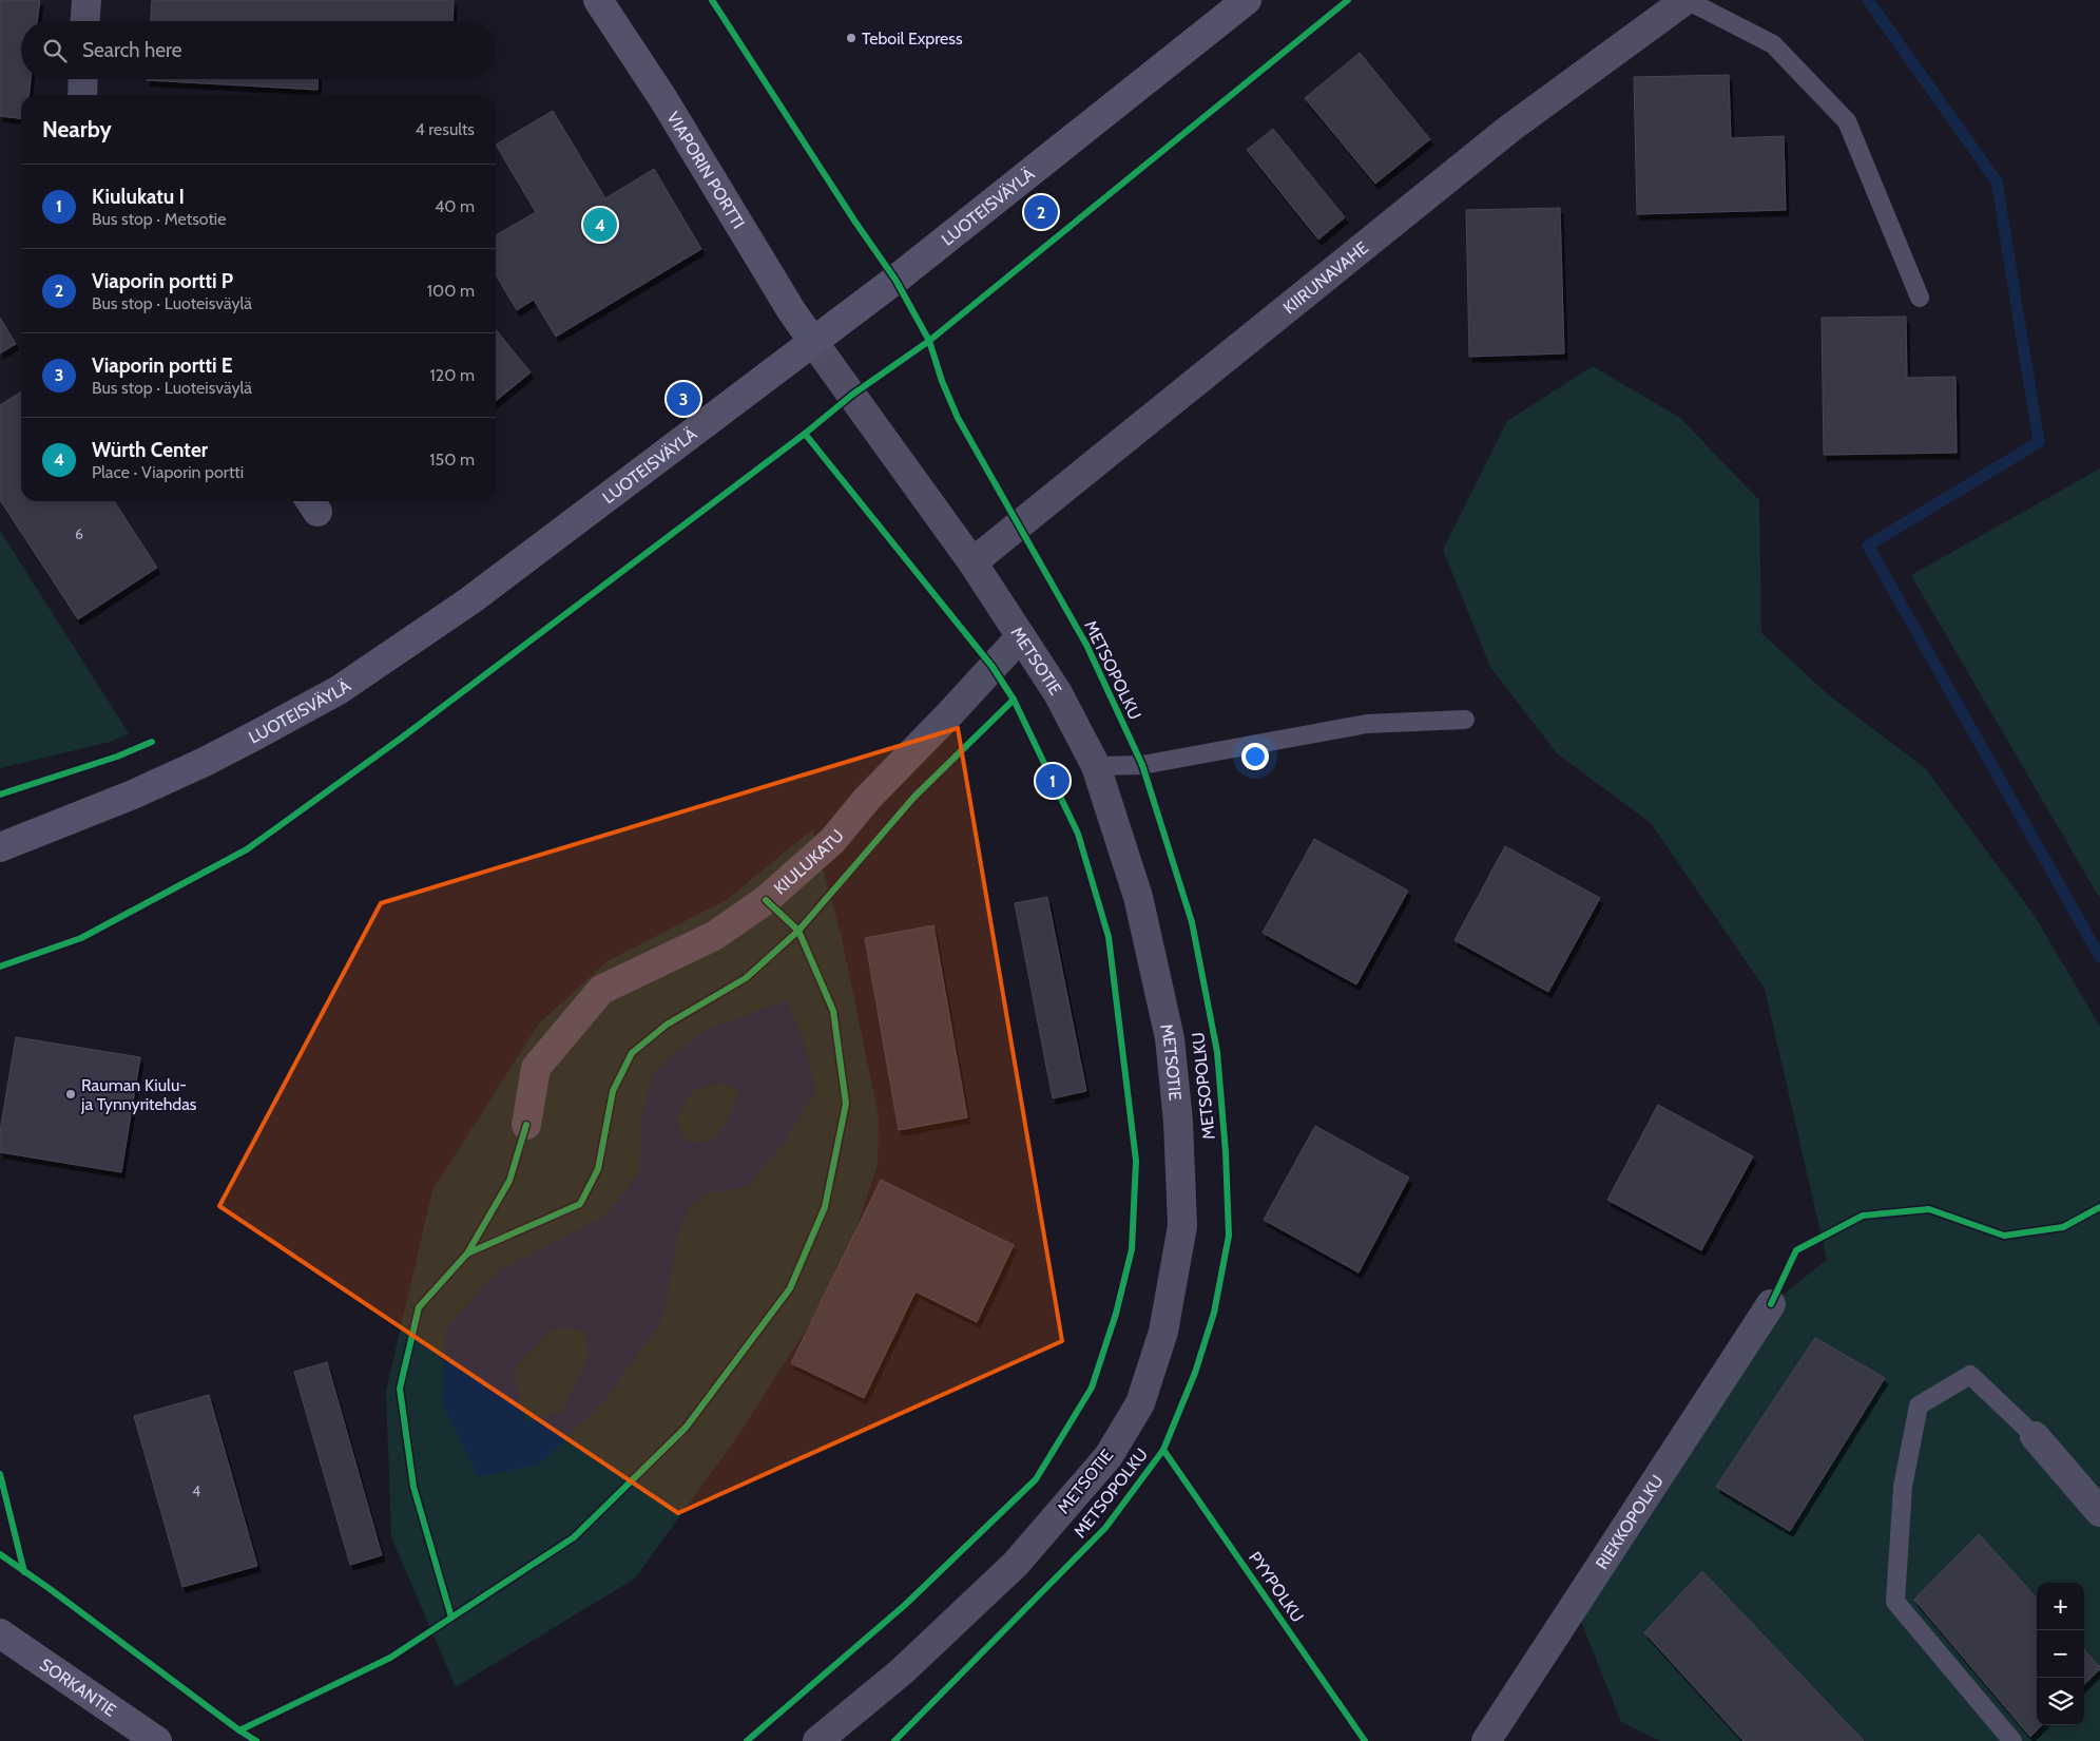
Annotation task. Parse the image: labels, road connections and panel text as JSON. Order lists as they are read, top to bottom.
{
  "streets": {
    "main road": ["VIAPORIN PORTTI", "LUOTEISVÄYLÄ", "SORKANTIE"],
    "street": [
      "KIIRUNAVAHE",
      "METSOTIE",
      "KIULUKATU",
      "RIEKKOPOLKU"
    ],
    "cycle path": ["METSOPOLKU", "PYYPOLKU"]
  },
  "crossings": [
    ["VIAPORIN PORTTI", "LUOTEISVÄYLÄ"],
    ["VIAPORIN PORTTI", "METSOTIE"],
    ["LUOTEISVÄYLÄ", "METSOTIE"],
    ["KIIRUNAVAHE", "METSOTIE"],
    ["METSOTIE", "KIULUKATU"]
  ],
  "places": ["Teboil Express", "Rauman Kiulu- ja Tynnyritehdas"],
  "house_numbers": ["6", "4"],
  "page": {
    "search": "Search here",
    "heading": ["Nearby", "4 results"],
    "list": [
      {
        "mark": "1",
        "name": "Kiulukatu I",
        "note": "Bus stop · Metsotie",
        "value": "40 m"
      },
      {
        "mark": "2",
        "name": "Viaporin portti P",
        "note": "Bus stop · Luoteisväylä",
        "value": "100 m"
      },
      {
        "mark": "3",
        "name": "Viaporin portti E",
        "note": "Bus stop · Luoteisväylä",
        "value": "120 m"
      },
      {
        "mark": "4",
        "name": "Würth Center",
        "note": "Place · Viaporin portti",
        "value": "150 m"
      }
    ],
    "pins": [
      "2",
      "4",
      "3",
      "1"
    ],
    "map_buttons": ["+", "−"]
  }
}
